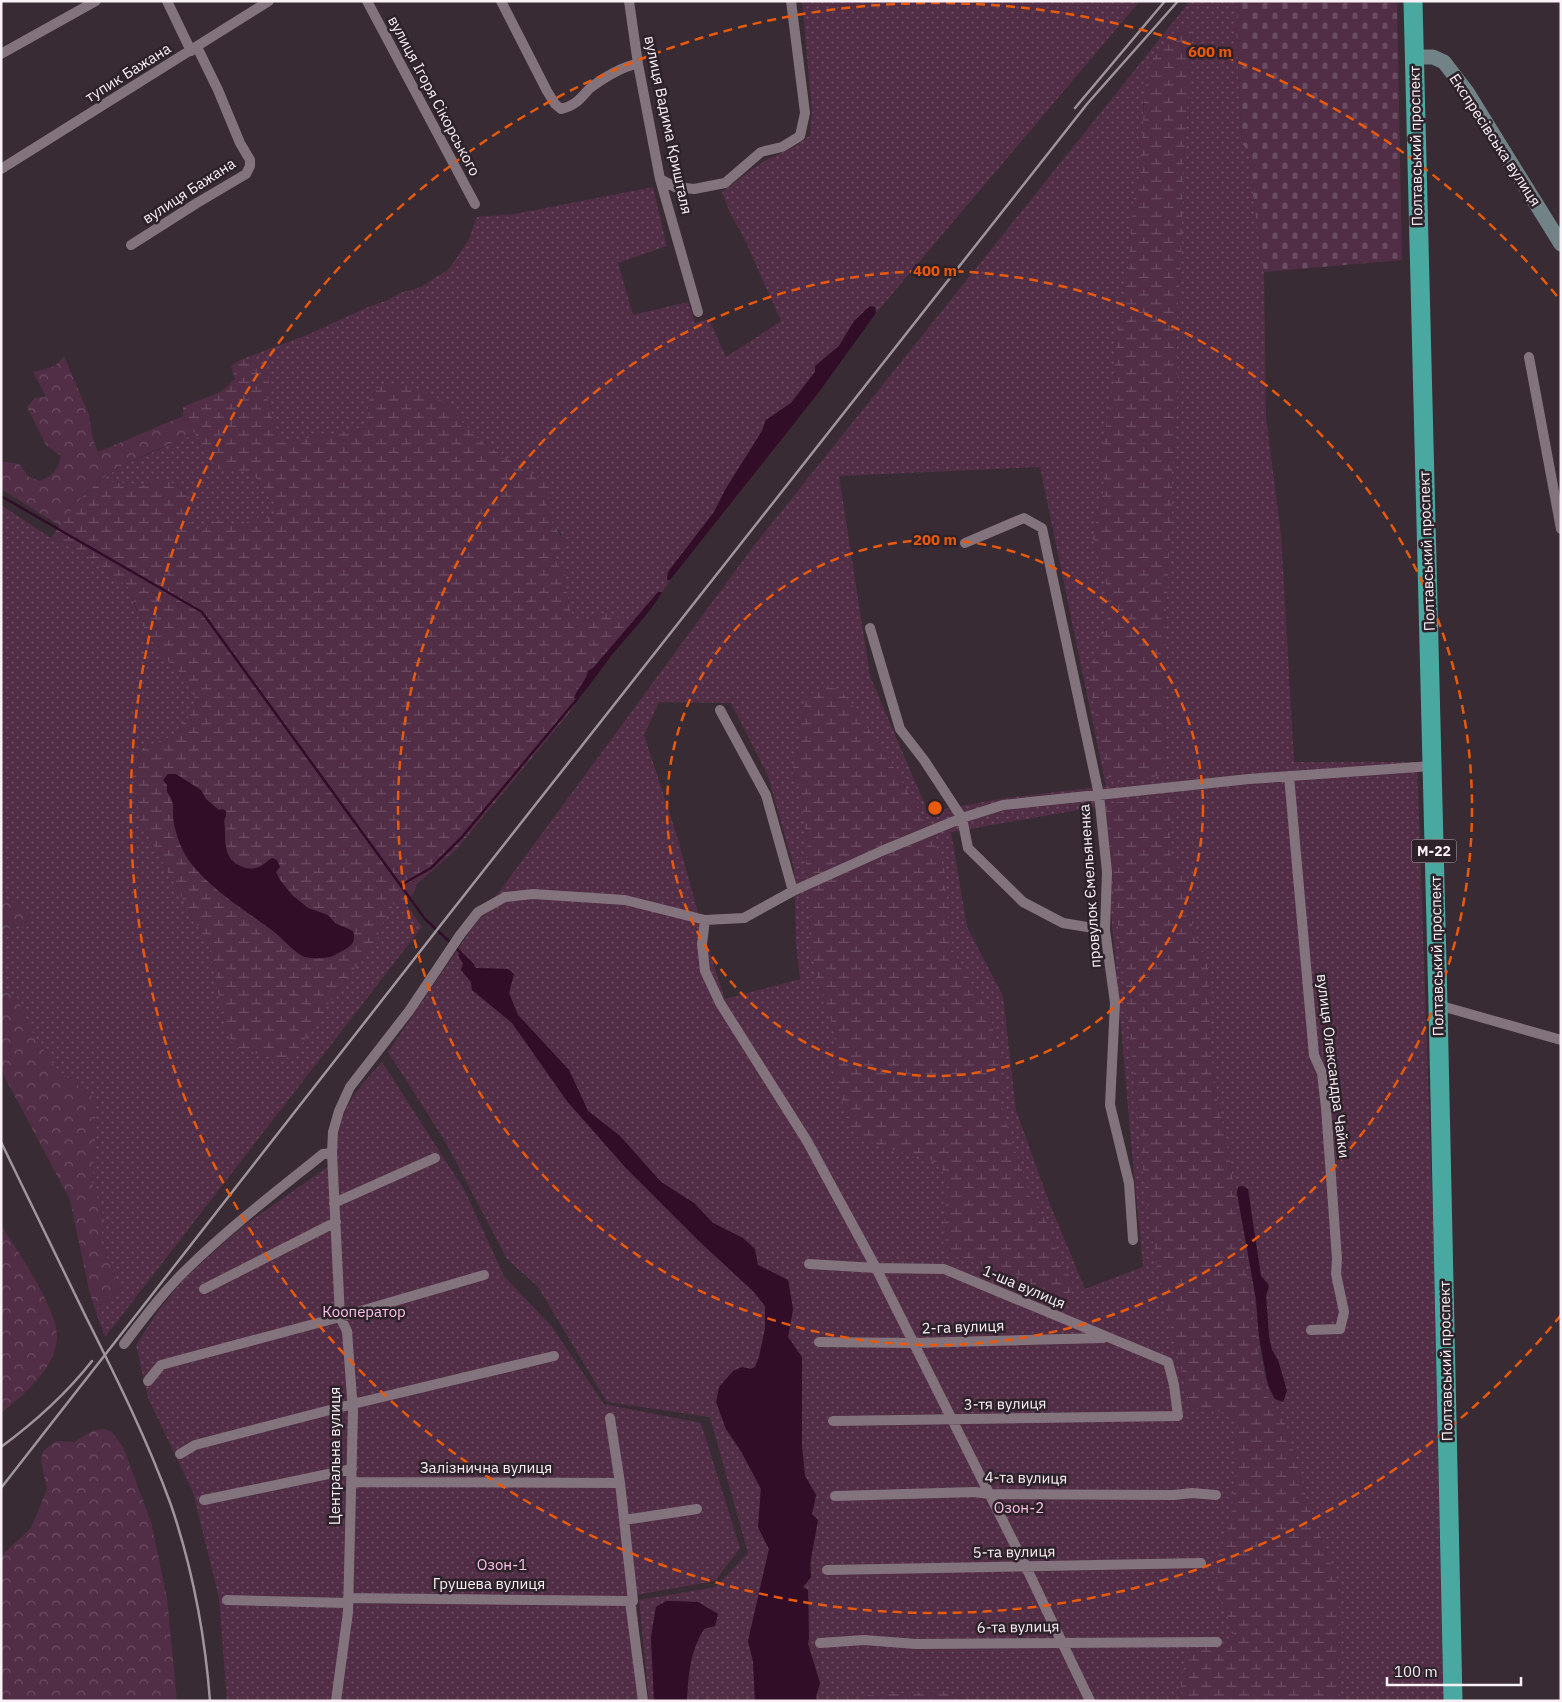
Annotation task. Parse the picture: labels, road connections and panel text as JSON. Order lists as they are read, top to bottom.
{
  "streets": {
    "highway": ["Полтавський проспект", "М-22"],
    "street": [
      "тупик Бажана",
      "вулиця Ігоря Сікорського",
      "вулиця Вадима Кришталя",
      "Експресівська вулиця",
      "вулиця Бажана",
      "провулок Ємельяненка",
      "вулиця Олександра Чайки",
      "1-ша вулиця",
      "2-га вулиця",
      "3-тя вулиця",
      "Центральна вулиця",
      "Залізнична вулиця",
      "4-та вулиця",
      "5-та вулиця",
      "Грушева вулиця",
      "6-та вулиця"
    ]
  },
  "crossings": [
    ["тупик Бажана", "вулиця Бажана"],
    ["Експресівська вулиця", "Полтавський проспект"],
    ["Полтавський проспект", "Центральна вулиця"],
    ["провулок Ємельяненка", "Центральна вулиця"],
    ["вулиця Олександра Чайки", "Центральна вулиця"],
    ["1-ша вулиця", "2-га вулиця"],
    ["1-ша вулиця", "3-тя вулиця"],
    ["Центральна вулиця", "Залізнична вулиця"],
    ["Центральна вулиця", "Грушева вулиця"]
  ],
  "parks": ["Кооператор", "Озон-2", "Озон-1"],
  "scale_bar": "100 m",
  "rings": ["600 m", "400 m", "200 m"]
}
